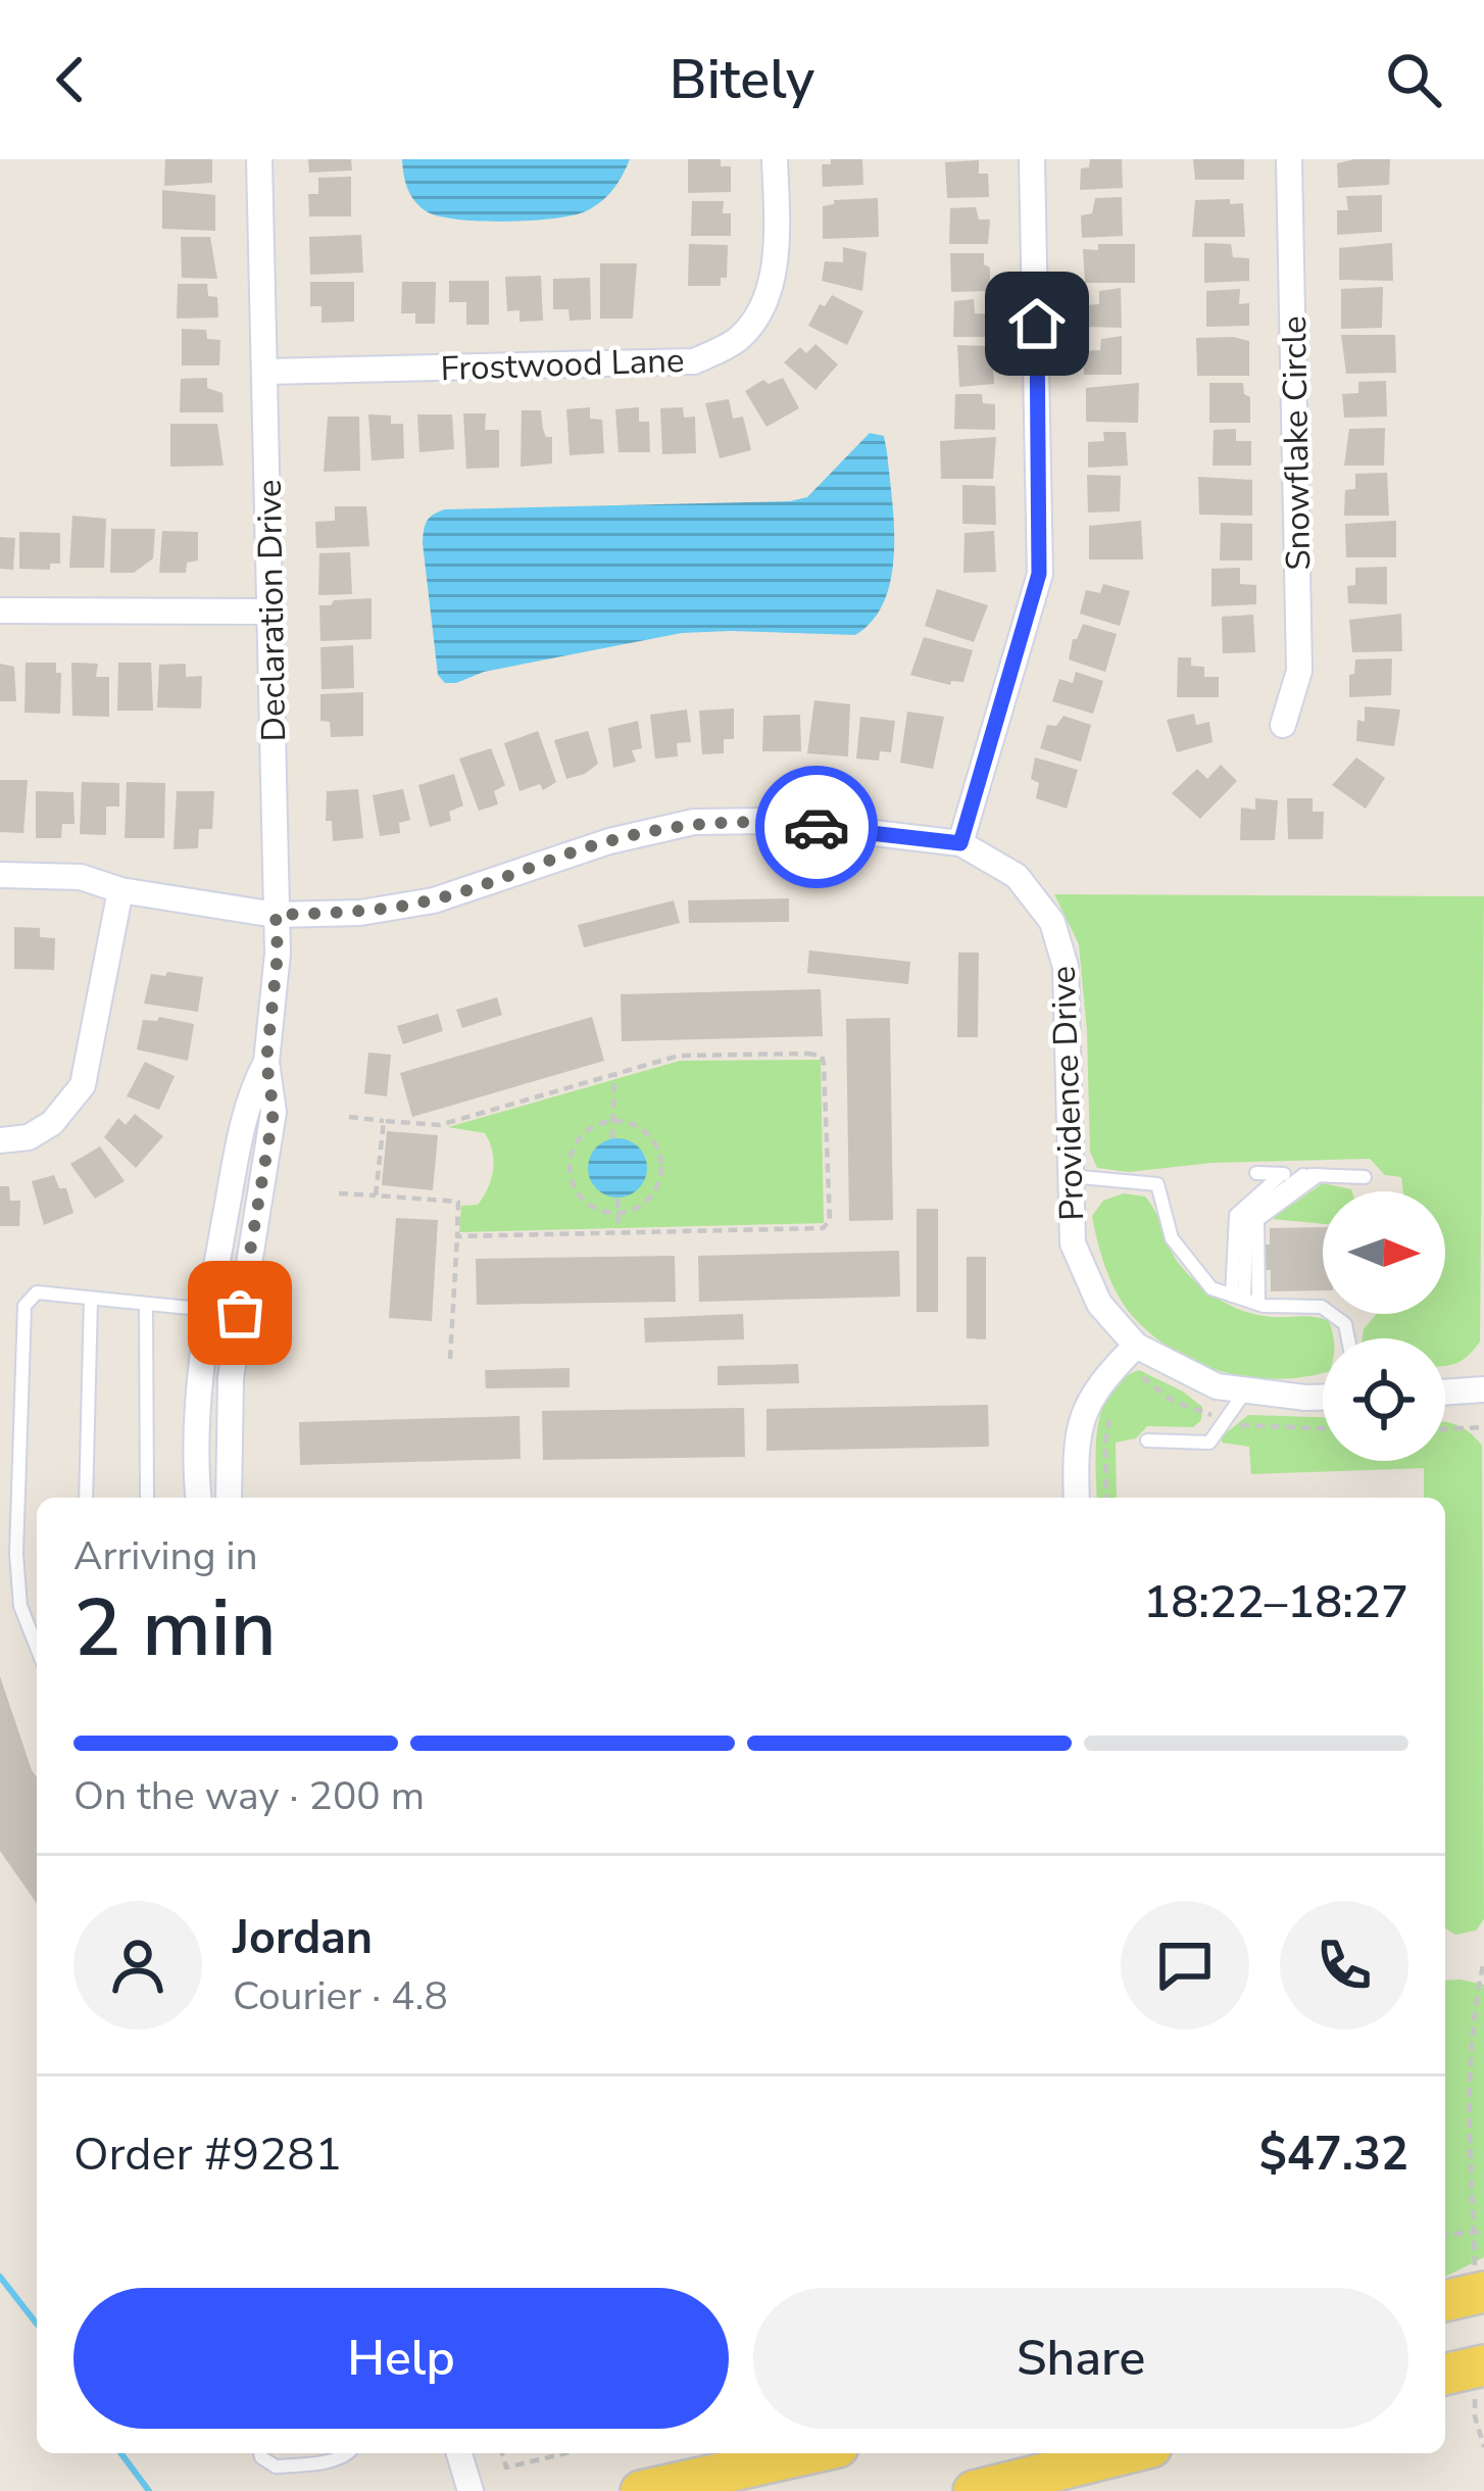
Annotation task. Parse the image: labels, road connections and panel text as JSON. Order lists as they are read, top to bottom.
{
  "streets": {
    "street": [
      "Frostwood Lane",
      "Snowflake Circle",
      "Declaration Drive",
      "Providence Drive"
    ]
  },
  "crossings": [
    ["Frostwood Lane", "Declaration Drive"],
    ["Declaration Drive", "Providence Drive"]
  ],
  "north": "right",
  "page": {
    "header": "Bitely",
    "heading": ["2 min", "Arriving in", "18:22–18:27"],
    "panel": [
      "Jordan",
      "Courier · 4.8",
      "Order #9281",
      "$47.32"
    ],
    "bar": "On the way · 200 m",
    "buttons": ["Help", "Share"]
  }
}
